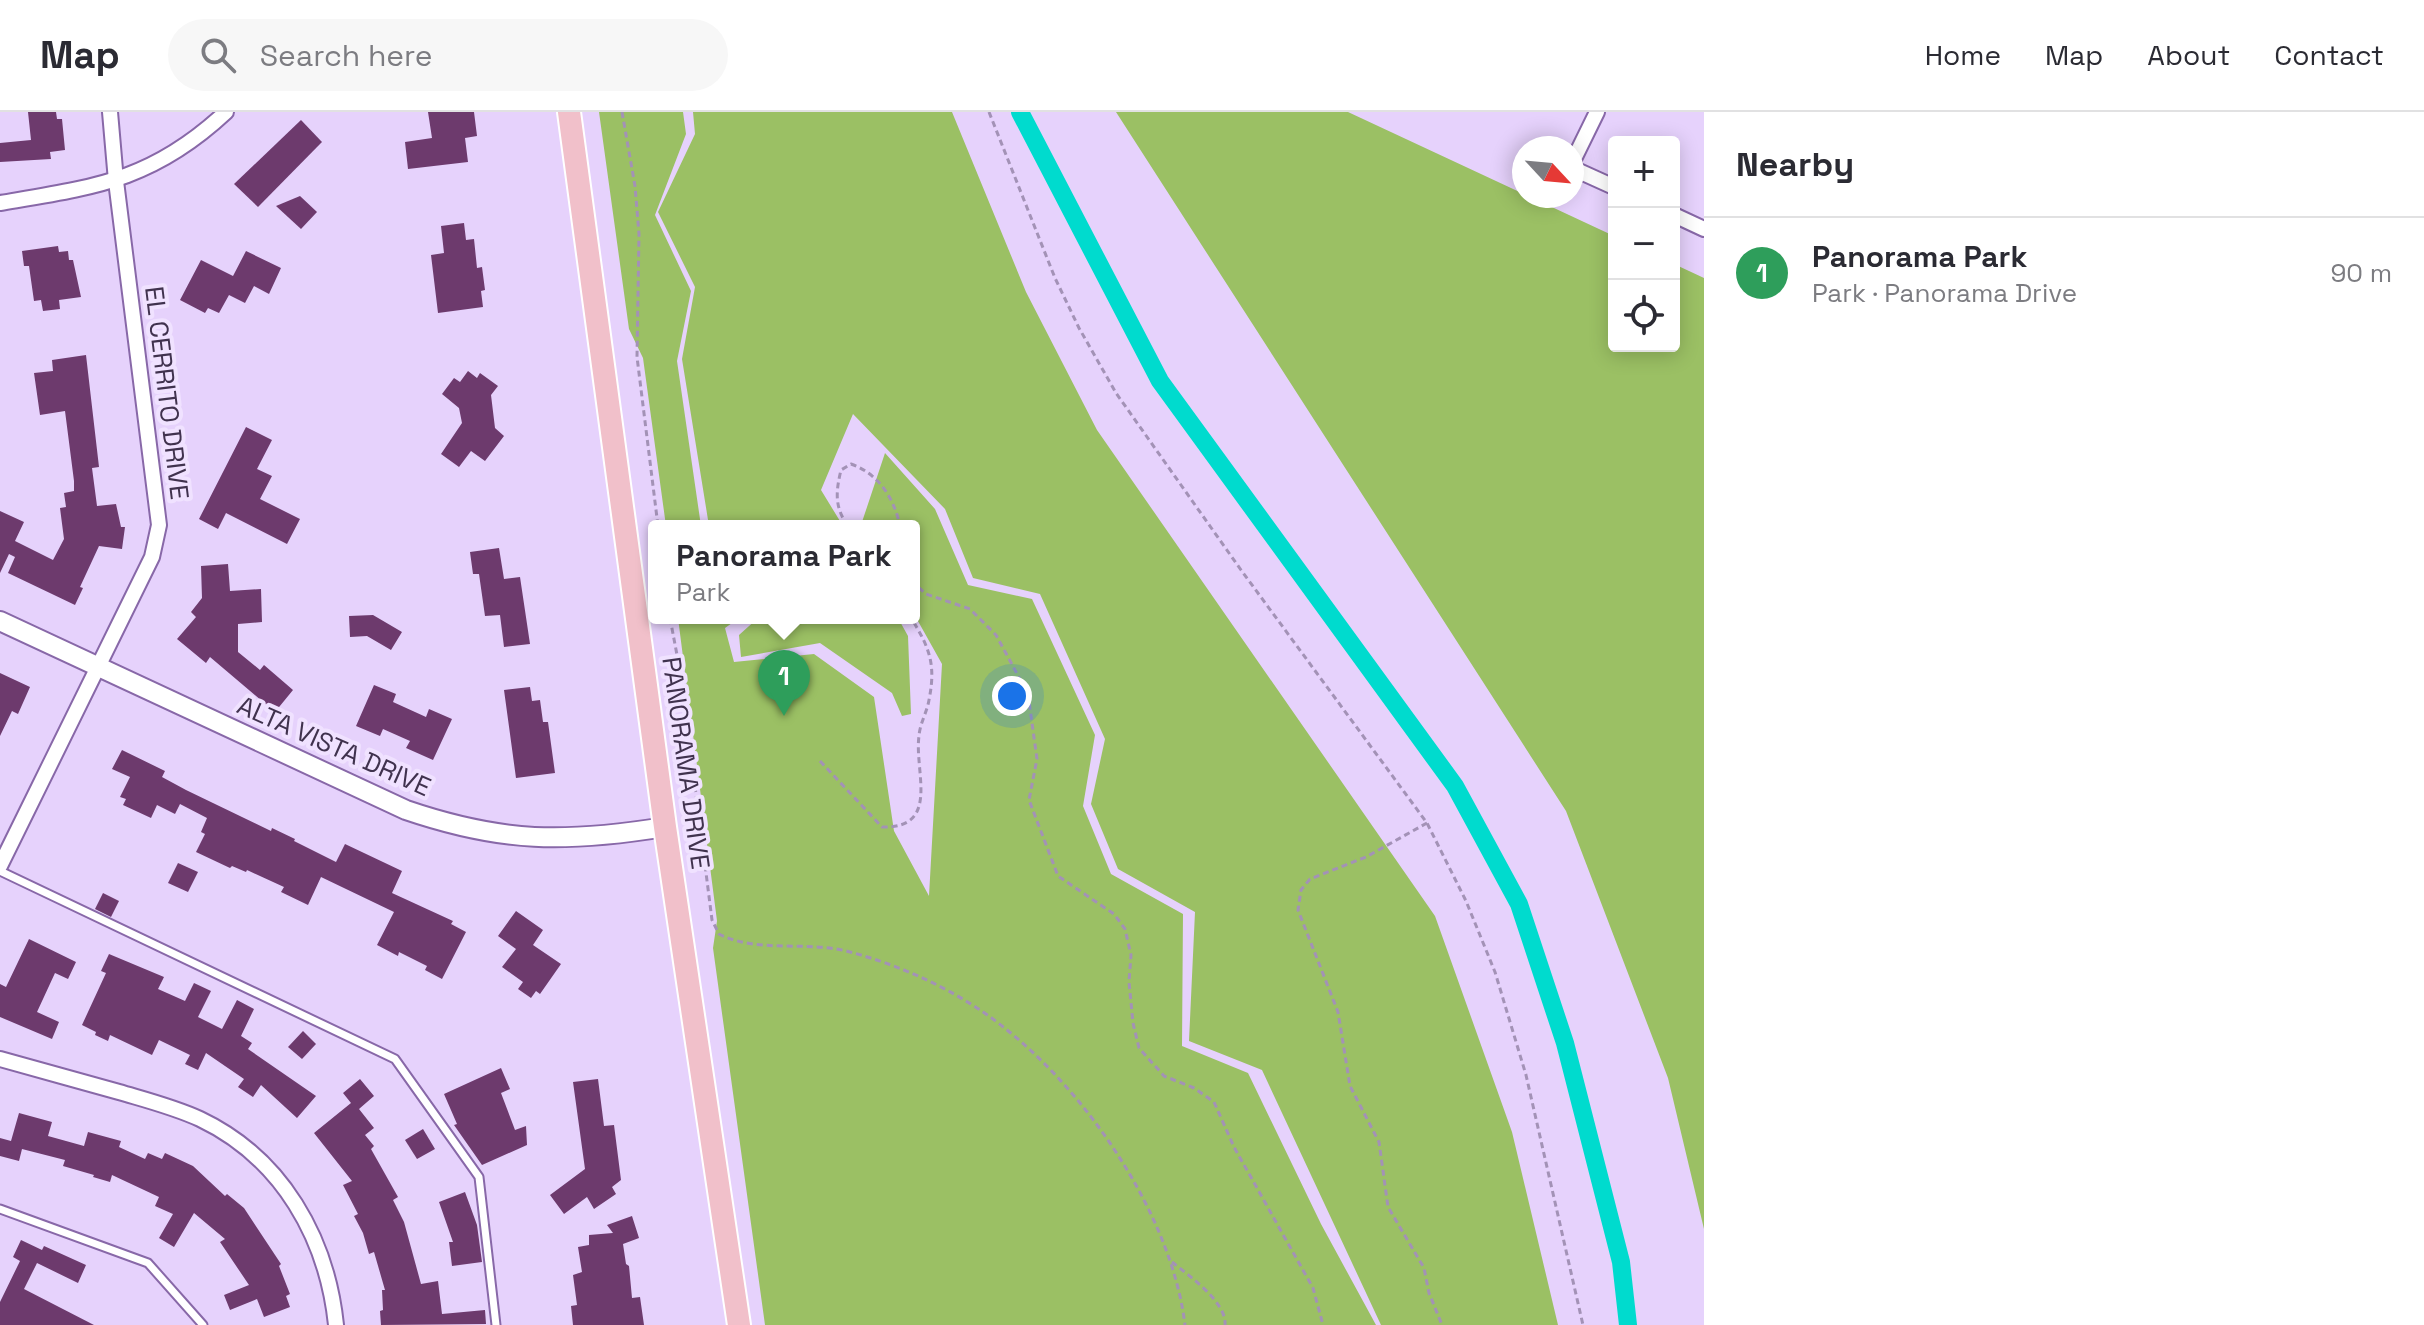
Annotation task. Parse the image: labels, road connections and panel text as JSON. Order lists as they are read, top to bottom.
{
  "streets": {
    "main road": ["PANORAMA DRIVE"],
    "street": ["EL CERRITO DRIVE", "ALTA VISTA DRIVE"]
  },
  "crossings": [
    ["EL CERRITO DRIVE", "ALTA VISTA DRIVE"],
    ["ALTA VISTA DRIVE", "PANORAMA DRIVE"]
  ],
  "north": "bottom right",
  "page": {
    "header": "Map",
    "search": "Search here",
    "nav": [
      "Home",
      "Map",
      "About",
      "Contact"
    ],
    "heading": "Nearby",
    "map_buttons": ["+", "−"],
    "list": [
      {
        "mark": "1",
        "name": "Panorama Park",
        "note": "Park · Panorama Drive",
        "value": "90 m"
      }
    ],
    "popup": ["Panorama Park", "Park"],
    "pins": "1"
  }
}
